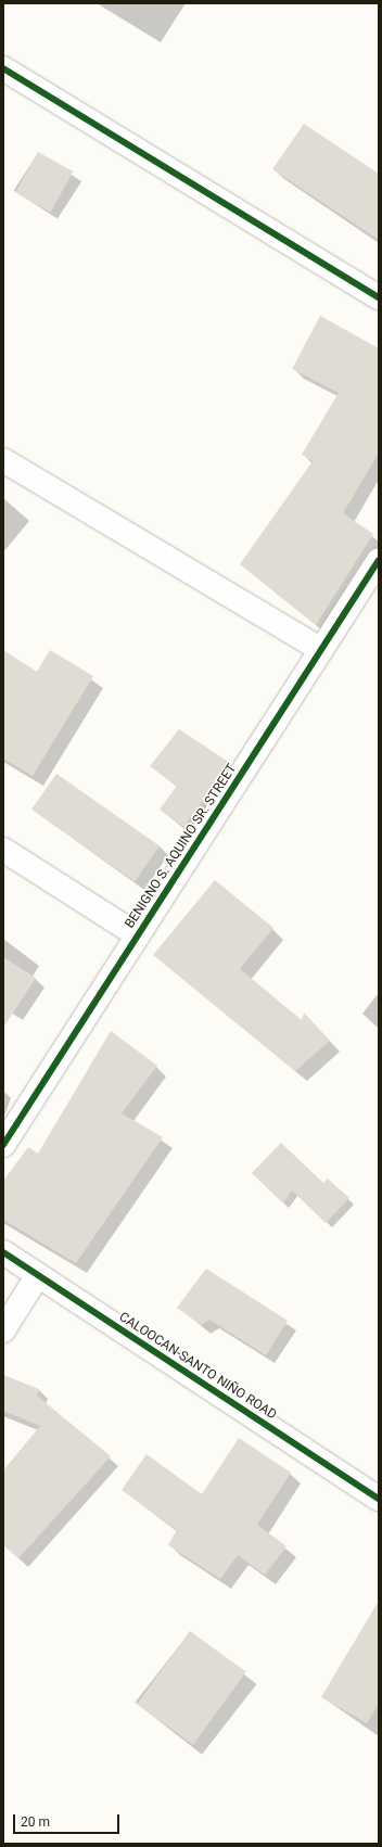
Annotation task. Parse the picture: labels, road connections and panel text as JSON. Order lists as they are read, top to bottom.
{
  "streets": {
    "street": ["BENIGNO S. AQUINO SR. STREET", "CALOOCAN-SANTO NIÑO ROAD"]
  },
  "scale_bar": "20 m"
}
